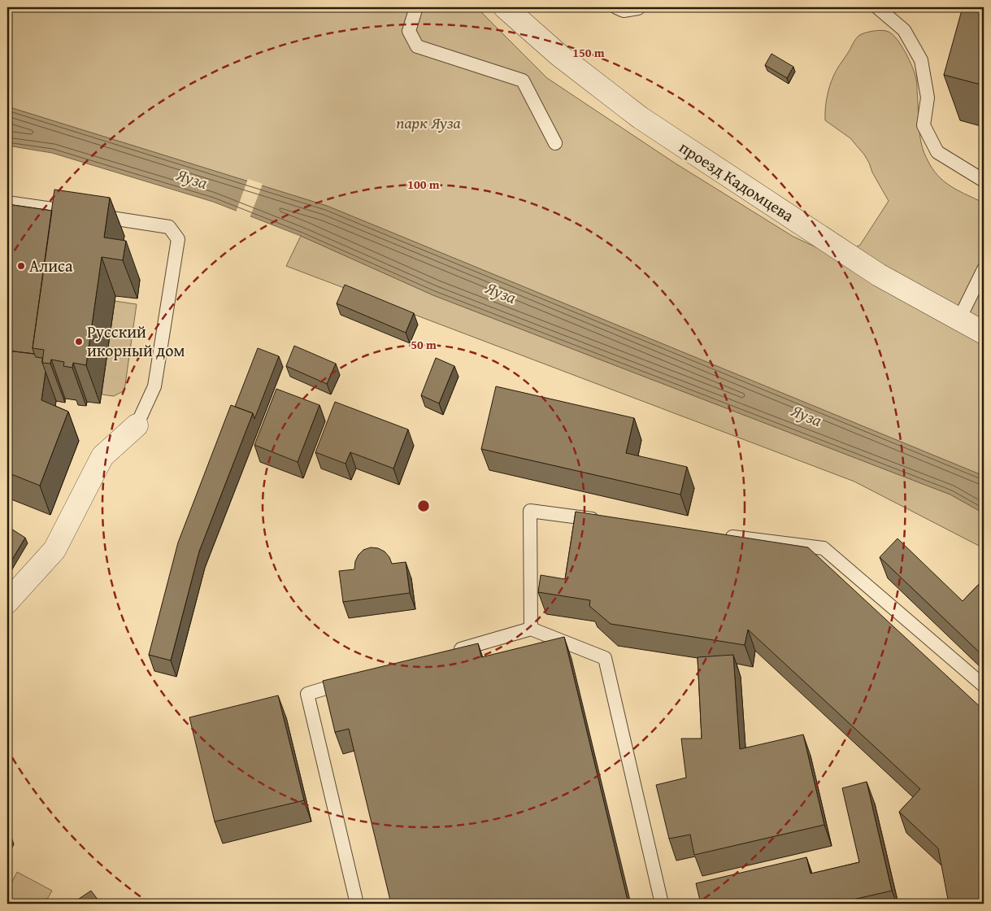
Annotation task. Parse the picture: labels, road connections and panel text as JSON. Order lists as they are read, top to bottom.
{
  "streets": {
    "street": ["проезд Кадомцева"]
  },
  "water": ["Яуза"],
  "parks": ["парк Яуза"],
  "places": ["Алиса", "Русский икорный дом"],
  "rings": ["150 m", "100 m", "50 m"]
}
